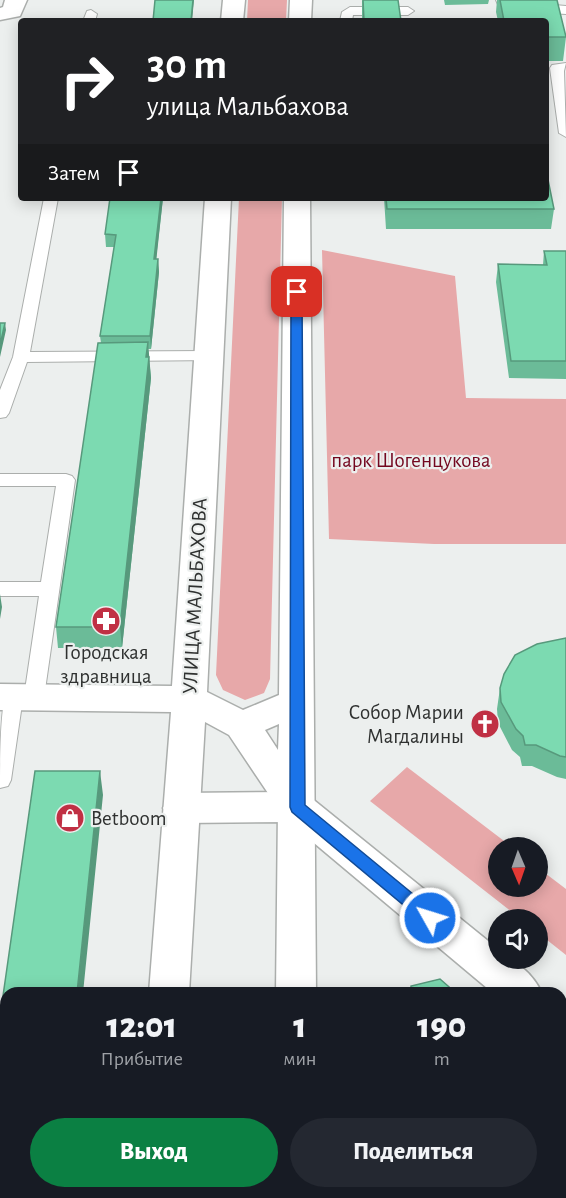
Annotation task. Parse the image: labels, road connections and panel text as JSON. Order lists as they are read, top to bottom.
{
  "streets": {
    "main road": ["УЛИЦА МАЛЬБАХОВА"]
  },
  "parks": ["парк Шогенцукова"],
  "places": {
    "pharmacy": ["Городская здравница"],
    "church": ["Собор Марии Магдалины"],
    "shop": ["Betboom"]
  },
  "north": "bottom",
  "page": {
    "turn": ["30 m", "улица Мальбахова"],
    "then": "Затем",
    "eta": [
      "12:01",
      "Прибытие",
      "1",
      "мин",
      "190",
      "m"
    ],
    "buttons": ["Выход", "Поделиться"]
  }
}
